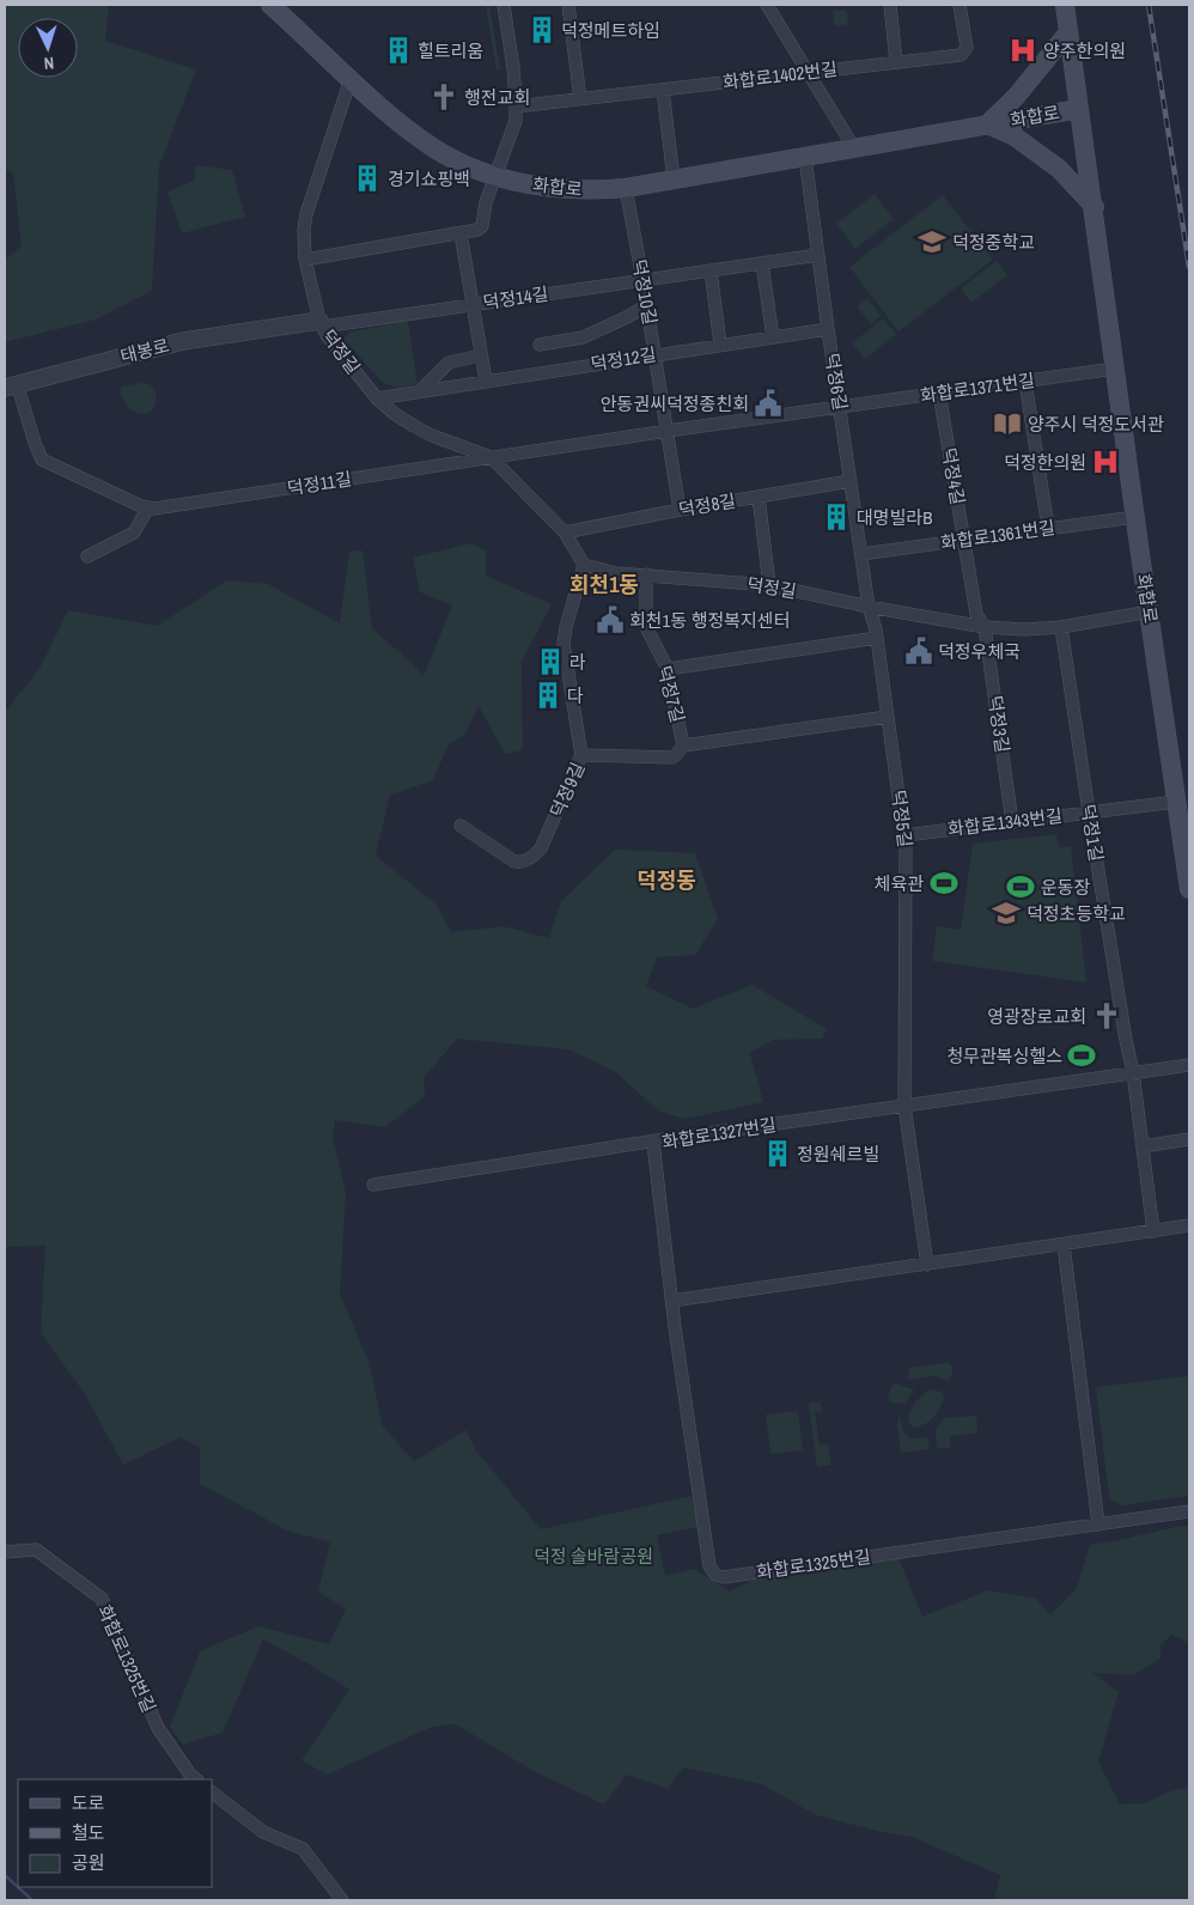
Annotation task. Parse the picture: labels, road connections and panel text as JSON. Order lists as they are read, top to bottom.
{
  "streets": {
    "main road": ["화합로"],
    "street": [
      "화합로1402번길",
      "덕정10길",
      "덕정14길",
      "태봉로",
      "덕정길",
      "덕정12길",
      "덕정6길",
      "화합로1371번길",
      "덕정4길",
      "덕정11길",
      "덕정8길",
      "화합로1361번길",
      "덕정7길",
      "덕정3길",
      "덕정9길",
      "덕정5길",
      "화합로1343번길",
      "덕정1길",
      "화합로1327번길",
      "화합로1325번길"
    ]
  },
  "crossings": [
    ["화합로", "덕정10길"],
    ["화합로", "덕정길"],
    ["화합로", "덕정6길"],
    ["화합로", "화합로1371번길"],
    ["화합로", "화합로1361번길"],
    ["화합로", "화합로1343번길"],
    ["덕정10길", "덕정14길"],
    ["덕정10길", "덕정12길"],
    ["덕정10길", "덕정8길"],
    ["덕정14길", "태봉로"],
    ["덕정14길", "덕정길"],
    ["덕정14길", "덕정6길"],
    ["태봉로", "덕정길"],
    ["태봉로", "덕정11길"],
    ["덕정길", "덕정12길"],
    ["덕정길", "덕정6길"],
    ["덕정길", "덕정4길"],
    ["덕정길", "덕정11길"],
    ["덕정길", "덕정8길"],
    ["덕정길", "덕정7길"],
    ["덕정길", "덕정3길"],
    ["덕정길", "덕정9길"],
    ["덕정길", "덕정5길"],
    ["덕정길", "덕정1길"],
    ["덕정12길", "덕정6길"],
    ["덕정6길", "화합로1371번길"],
    ["덕정6길", "덕정8길"],
    ["덕정6길", "화합로1361번길"],
    ["덕정6길", "덕정5길"],
    ["화합로1371번길", "덕정4길"],
    ["덕정4길", "화합로1361번길"],
    ["덕정4길", "덕정3길"],
    ["덕정3길", "화합로1343번길"],
    ["덕정5길", "화합로1343번길"],
    ["덕정5길", "화합로1327번길"],
    ["화합로1343번길", "덕정1길"],
    ["덕정1길", "화합로1327번길"],
    ["화합로1327번길", "화합로1325번길"]
  ],
  "districts": ["회천1동", "덕정동"],
  "parks": ["덕정 솔바람공원"],
  "places": {
    "building": [
      "덕정메트하임",
      "힐트리움",
      "경기쇼핑백",
      "대명빌라B",
      "라",
      "다",
      "정원쉐르빌"
    ],
    "hospital": ["양주한의원", "덕정한의원"],
    "church": ["행전교회", "영광장로교회"],
    "school or university": ["덕정중학교", "덕정초등학교"],
    "public building": ["안동권씨덕정종친회", "회천1동 행정복지센터", "덕정우체국"],
    "library": ["양주시 덕정도서관"],
    "sports": ["체육관", "운동장", "청무관복싱헬스"]
  },
  "legend": ["도로", "철도", "공원"],
  "north": "bottom"
}
